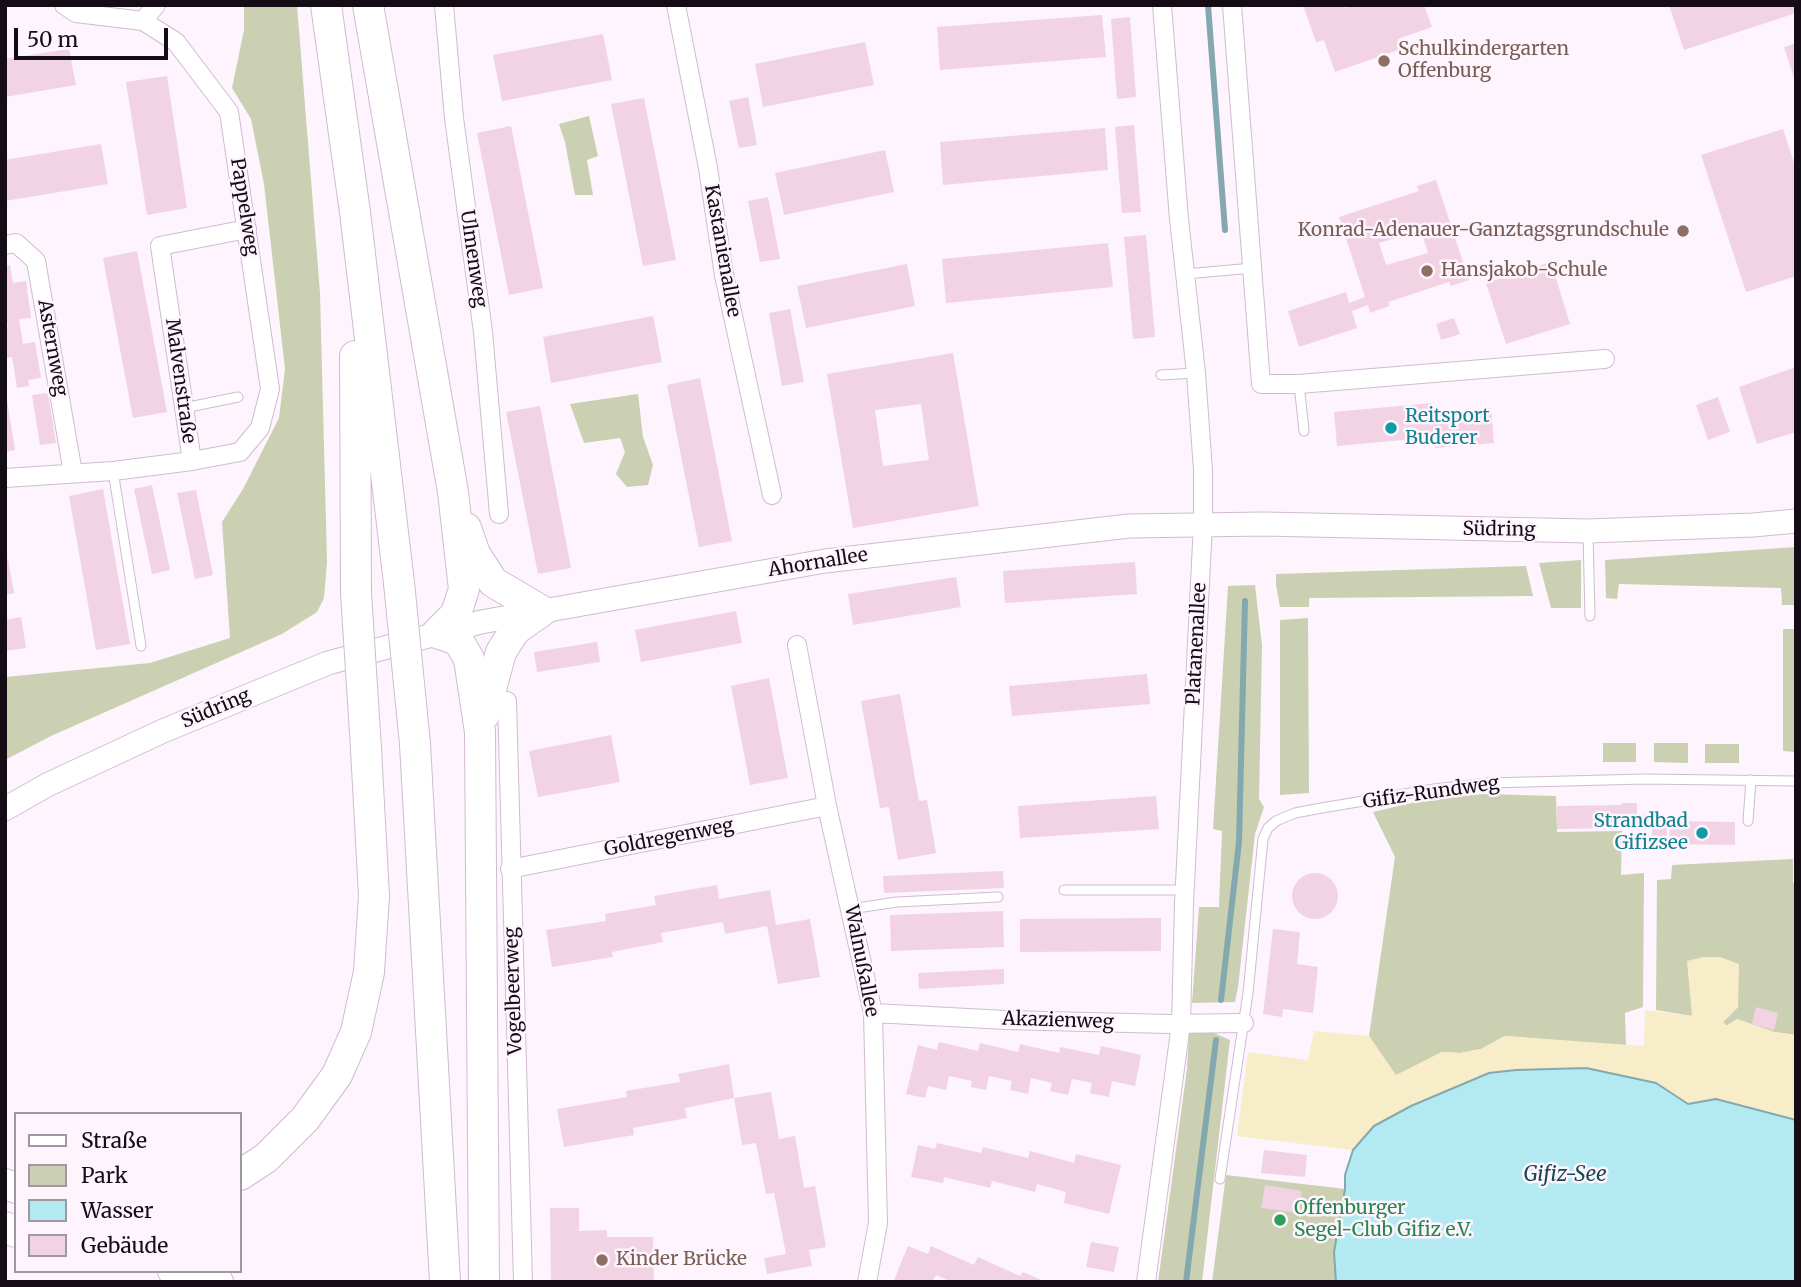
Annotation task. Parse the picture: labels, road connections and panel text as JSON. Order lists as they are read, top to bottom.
{
  "streets": {
    "street": [
      "Pappelweg",
      "Kastanienallee",
      "Ulmenweg",
      "Asternweg",
      "Malvenstraße",
      "Südring",
      "Ahornallee",
      "Platanenallee",
      "Goldregenweg",
      "Walnußallee",
      "Vogelbeerweg",
      "Akazienweg"
    ],
    "lane": ["Gifiz-Rundweg"]
  },
  "crossings": [
    ["Pappelweg", "Malvenstraße"],
    ["Asternweg", "Malvenstraße"],
    ["Südring", "Ahornallee"],
    ["Südring", "Platanenallee"],
    ["Ahornallee", "Platanenallee"],
    ["Platanenallee", "Akazienweg"],
    ["Gifiz-Rundweg", "Akazienweg"],
    ["Goldregenweg", "Walnußallee"],
    ["Goldregenweg", "Vogelbeerweg"],
    ["Walnußallee", "Akazienweg"]
  ],
  "water": ["Gifiz-See"],
  "places": [
    "Schulkindergarten Offenburg",
    "Konrad-Adenauer-Ganztagsgrundschule",
    "Hansjakob-Schule",
    "Reitsport Buderer",
    "Strandbad Gifizsee",
    "Offenburger Segel-Club Gifiz e.V.",
    "Kinder Brücke"
  ],
  "legend": [
    "Straße",
    "Park",
    "Wasser",
    "Gebäude"
  ],
  "scale_bar": "50 m"
}
